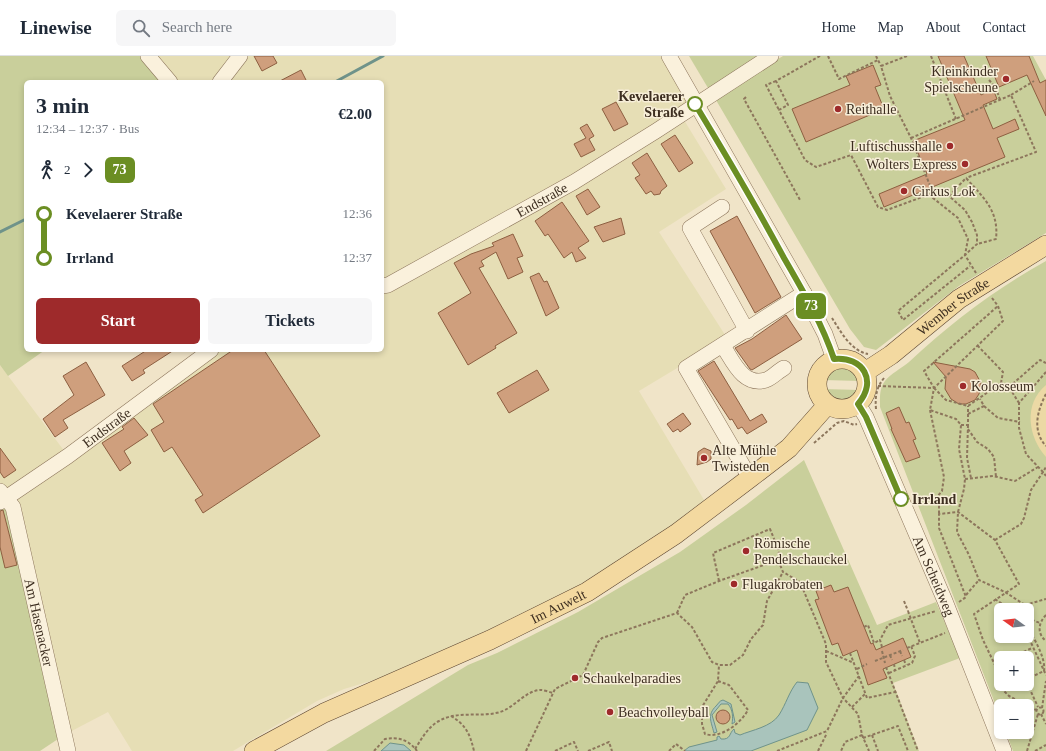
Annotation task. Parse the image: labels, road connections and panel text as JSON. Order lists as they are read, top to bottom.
{
  "streets": {
    "main road": ["Wember Straße", "Im Auwelt"],
    "street": ["Endstraße", "Am Scheidweg", "Am Hasenacker"]
  },
  "crossings": [
    ["Endstraße", "Am Hasenacker"],
    ["Wember Straße", "Am Scheidweg"],
    ["Wember Straße", "Im Auwelt"],
    ["Am Scheidweg", "Im Auwelt"]
  ],
  "places": [
    "Kleinkinder Spielscheune",
    "Kevelaerer Straße",
    "Reithalle",
    "Luftischusshalle",
    "Wolters Express",
    "Cirkus Lok",
    "Kolosseum",
    "Alte Mühle Twisteden",
    "Irrland",
    "Römische Pendelschauckel",
    "Flugakrobaten",
    "Schaukelparadies",
    "Beachvolleyball"
  ],
  "lines": ["bus line 73"],
  "north": "left",
  "page": {
    "header": "Linewise",
    "search": "Search here",
    "nav": [
      "Home",
      "Map",
      "About",
      "Contact"
    ],
    "on_map": "73",
    "heading": ["3 min", "12:34 – 12:37 · Bus", "€2.00"],
    "legs": ["2", "73"],
    "list": [
      {
        "name": "Kevelaerer Straße",
        "value": "12:36"
      },
      {
        "name": "Irrland",
        "value": "12:37"
      }
    ],
    "buttons": ["Start", "Tickets"],
    "map_buttons": ["+", "−"]
  }
}
